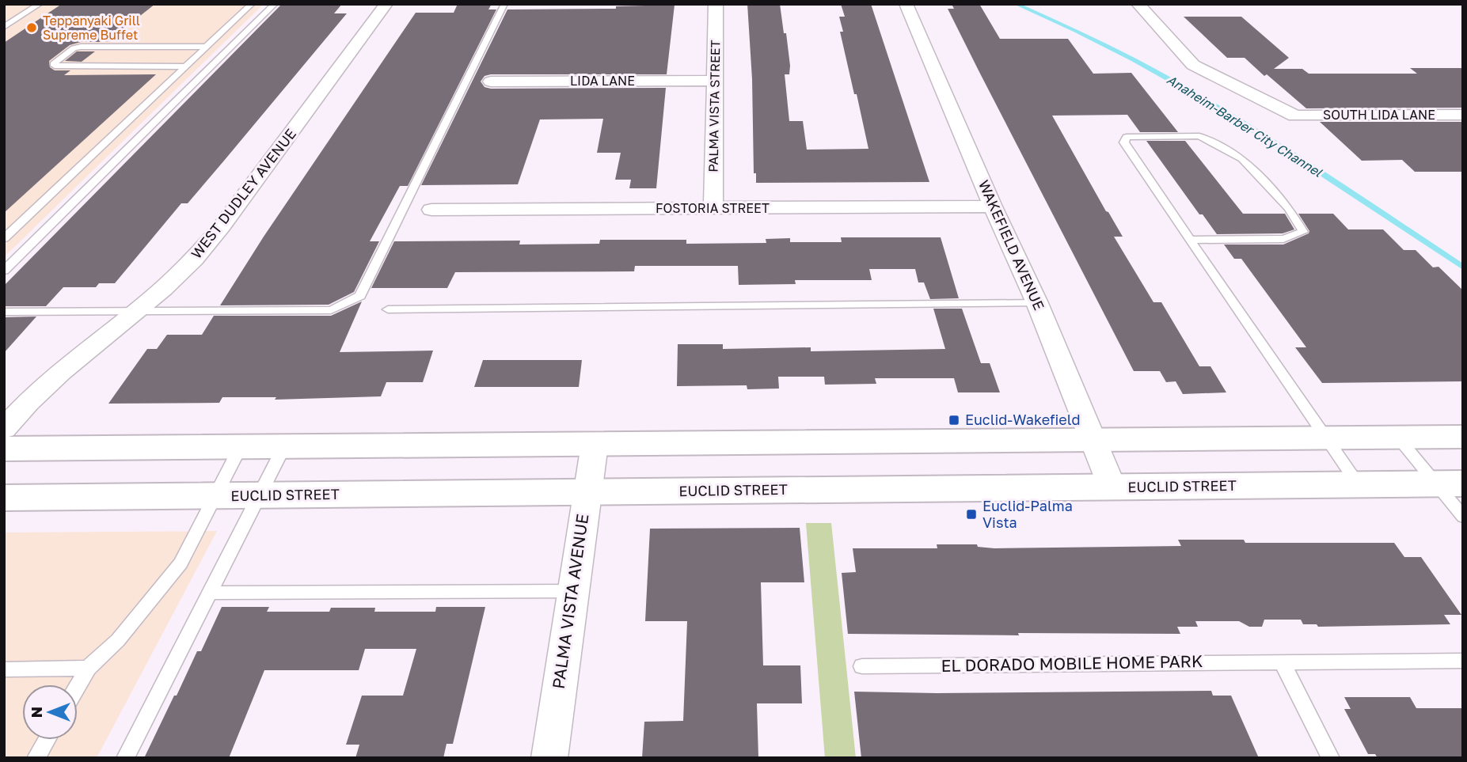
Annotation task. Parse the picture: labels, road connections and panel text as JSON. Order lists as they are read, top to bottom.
{
  "streets": {
    "main road": ["EUCLID STREET"],
    "street": [
      "LIDA LANE",
      "PALMA VISTA STREET",
      "SOUTH LIDA LANE",
      "WEST DUDLEY AVENUE",
      "FOSTORIA STREET",
      "WAKEFIELD AVENUE",
      "PALMA VISTA AVENUE"
    ],
    "lane": ["EL DORADO MOBILE HOME PARK"]
  },
  "crossings": [
    ["LIDA LANE", "PALMA VISTA STREET"],
    ["PALMA VISTA STREET", "FOSTORIA STREET"],
    ["FOSTORIA STREET", "WAKEFIELD AVENUE"],
    ["WAKEFIELD AVENUE", "EUCLID STREET"],
    ["EUCLID STREET", "PALMA VISTA AVENUE"]
  ],
  "water": ["Anaheim-Barber City Channel"],
  "places": {
    "other": ["Teppanyaki Grill Supreme Buffet"],
    "transit": ["Euclid-Wakefield", "Euclid-Palma Vista"]
  },
  "north": "left"
}
